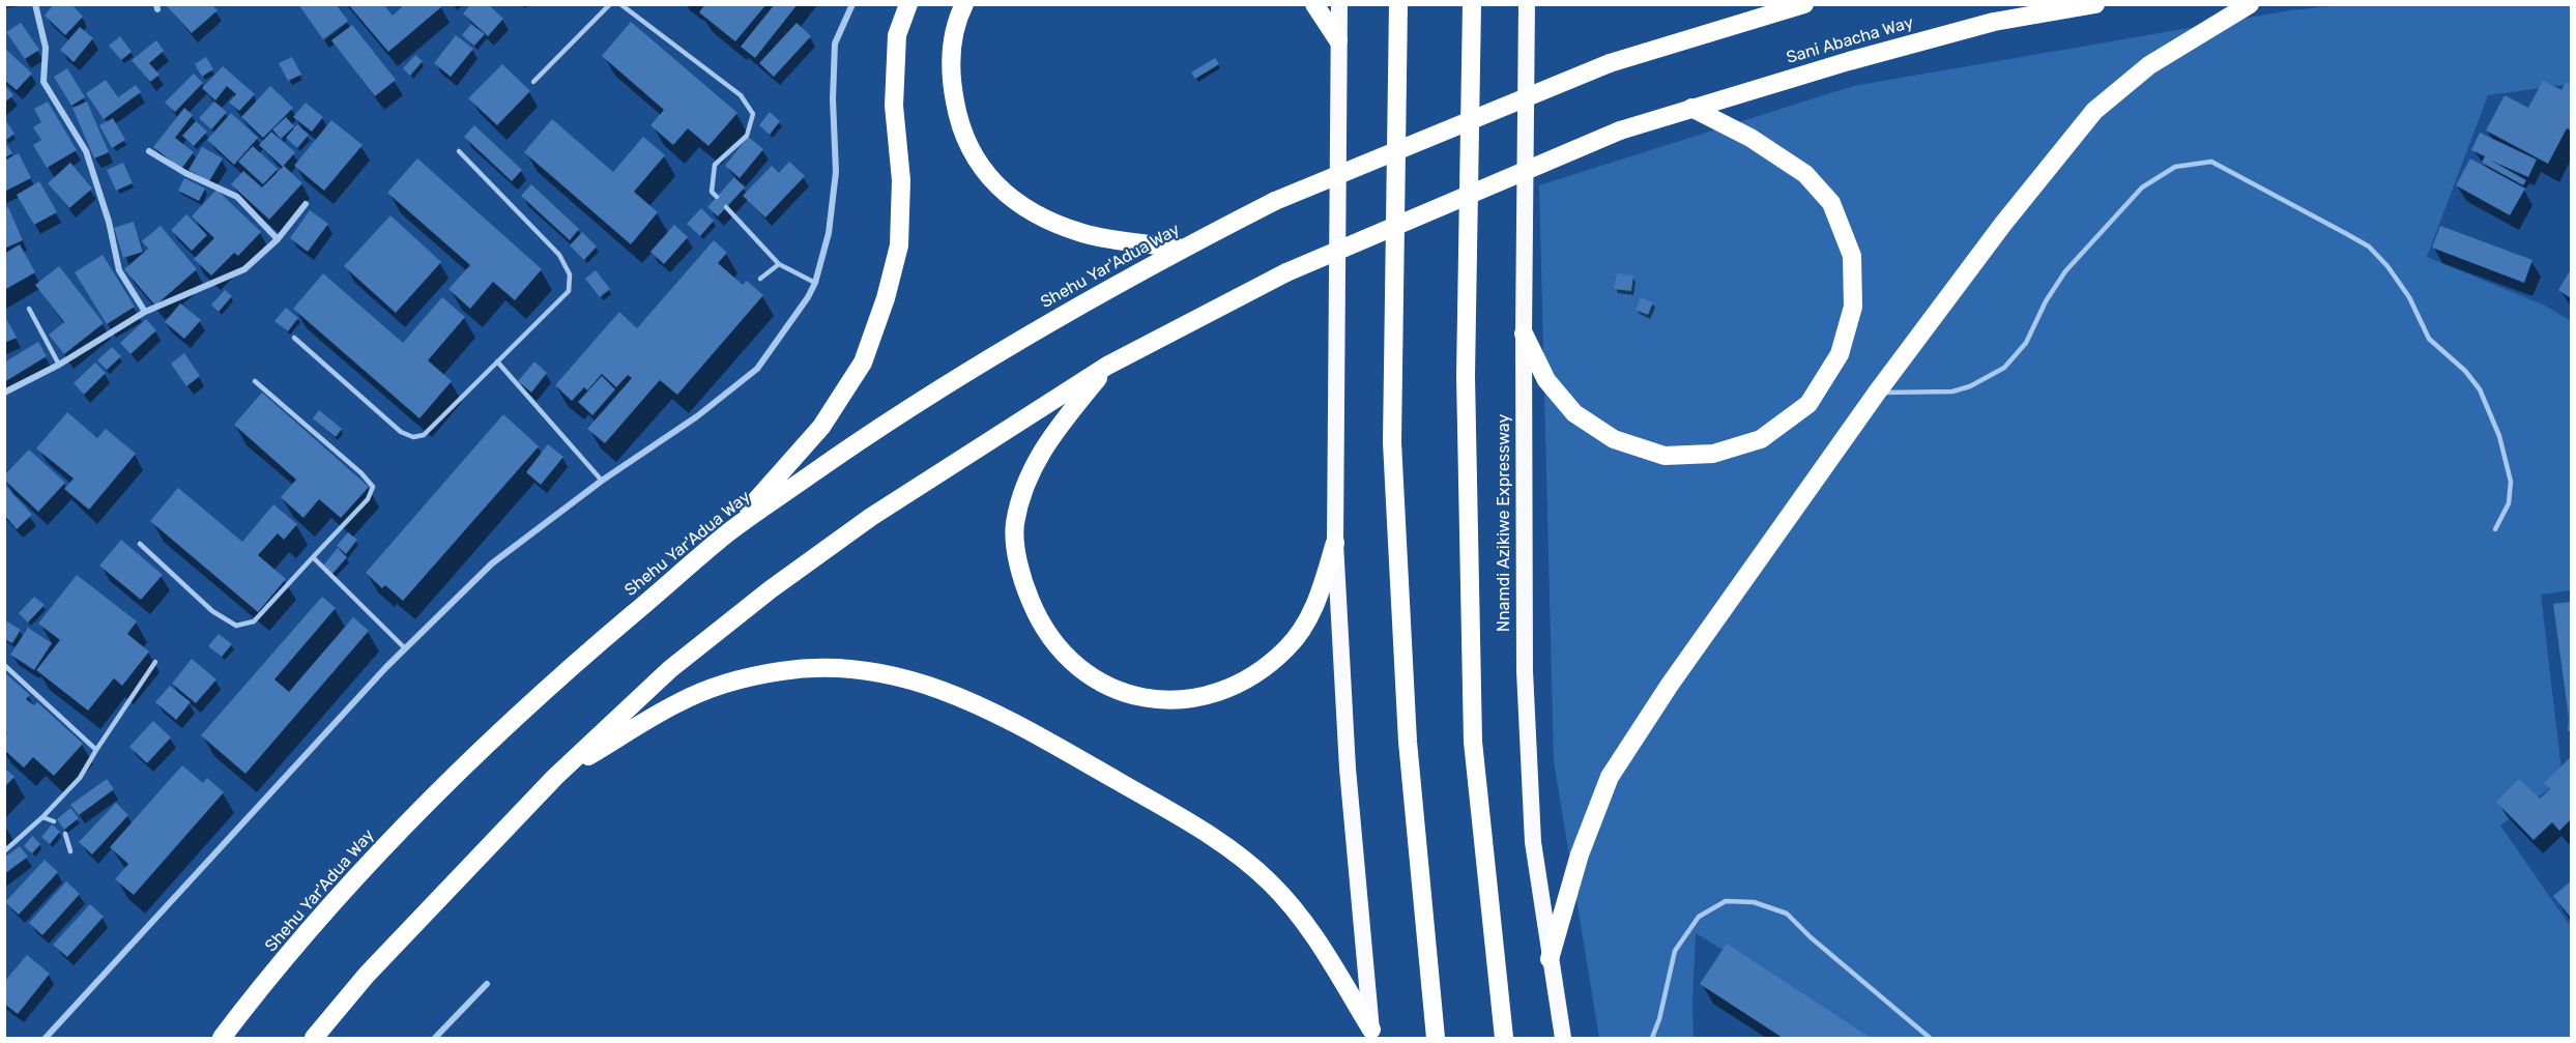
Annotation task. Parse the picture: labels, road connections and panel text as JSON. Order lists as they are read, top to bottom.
{
  "streets": {
    "highway": ["Sani Abacha Way", "Shehu Yar'Adua Way", "Nnamdi Azikiwe Expressway"]
  }
}
